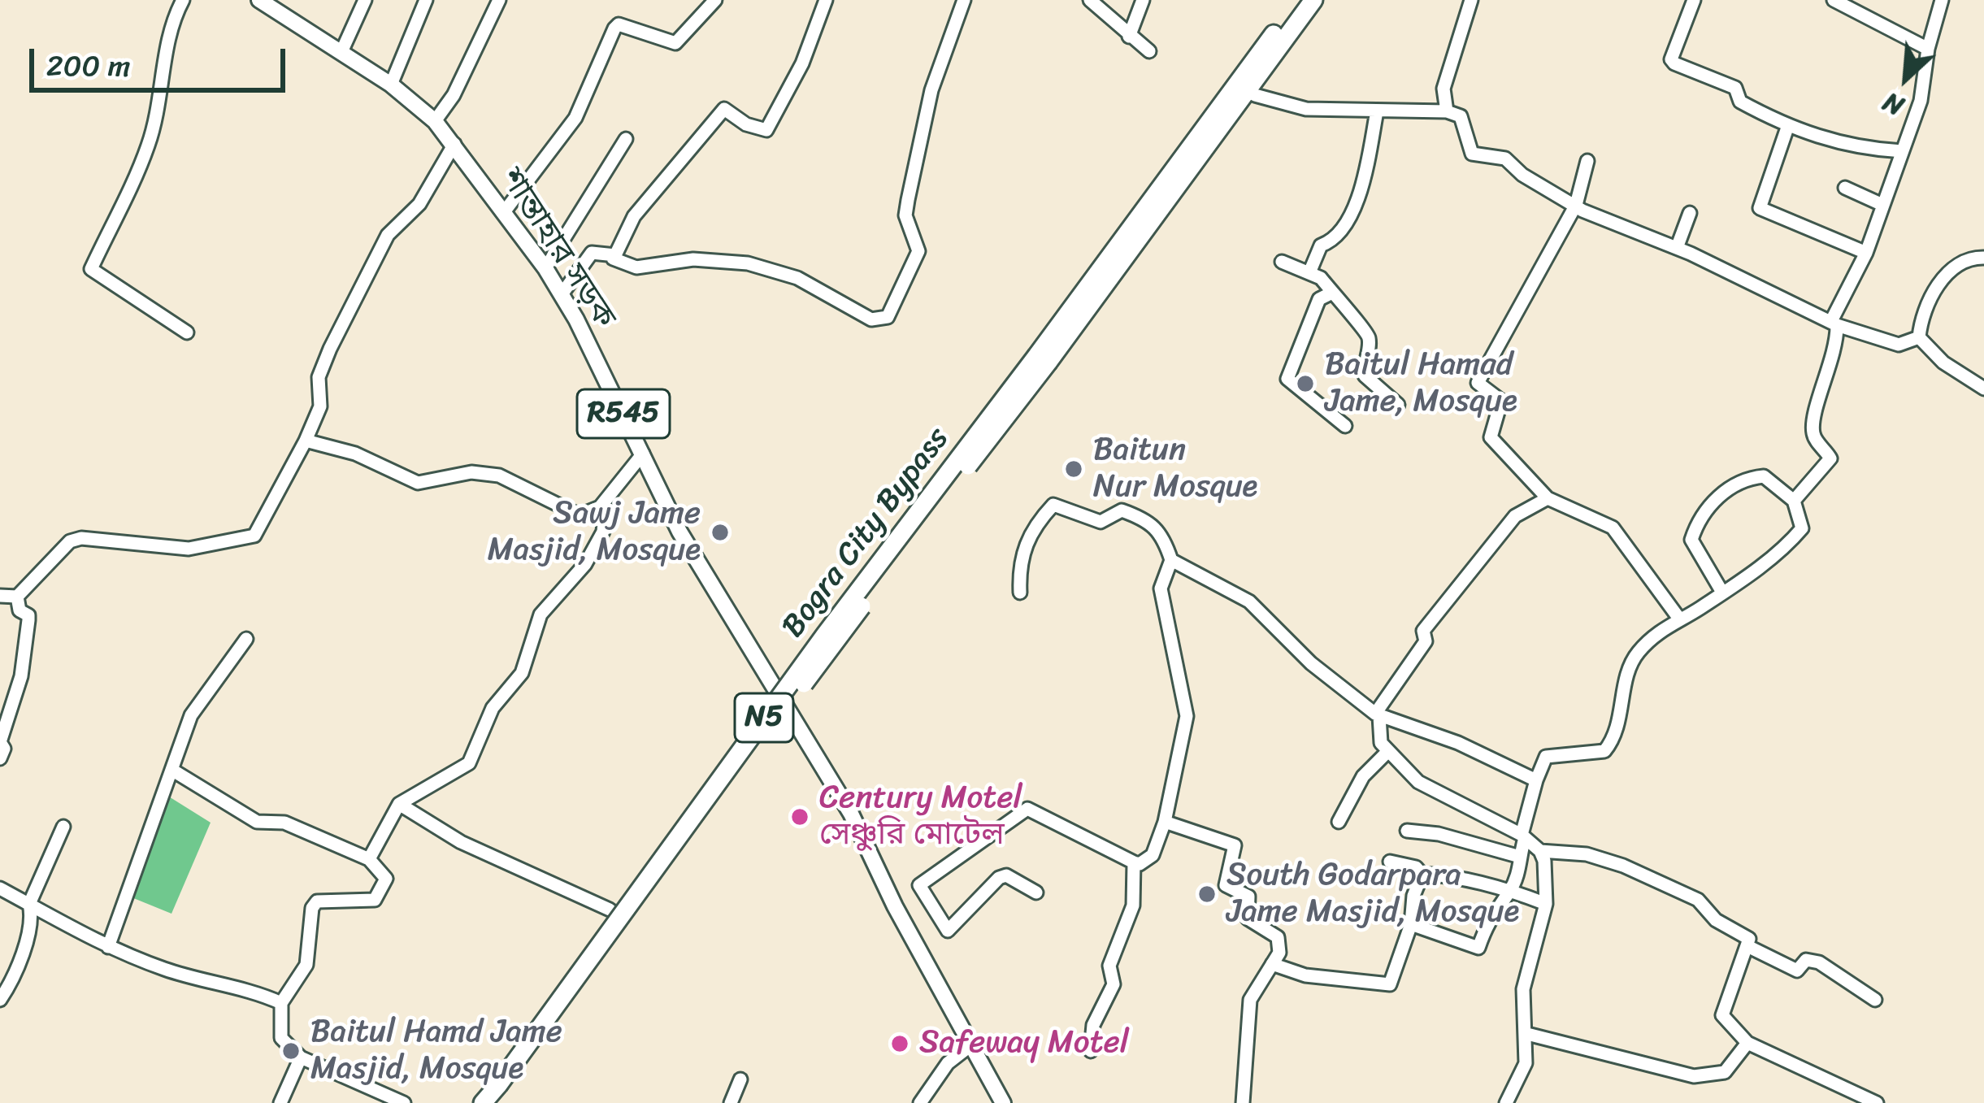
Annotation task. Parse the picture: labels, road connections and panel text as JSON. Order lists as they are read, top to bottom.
{
  "streets": {
    "highway": ["Bogra City Bypass", "N5"],
    "main road": ["শান্তাহার সড়ক", "R545"]
  },
  "crossings": [
    ["শান্তাহার সড়ক", "R545"]
  ],
  "places": [
    "Baitul Hamad Jame, Mosque",
    "Baitun Nur Mosque",
    "Sawj Jame Masjid, Mosque",
    "Century Motel সেঞ্চুরি মোটেল",
    "South Godarpara Jame Masjid, Mosque",
    "Safeway Motel",
    "Baitul Hamd Jame Masjid, Mosque"
  ],
  "scale_bar": "200 m",
  "north": "bottom left"
}
